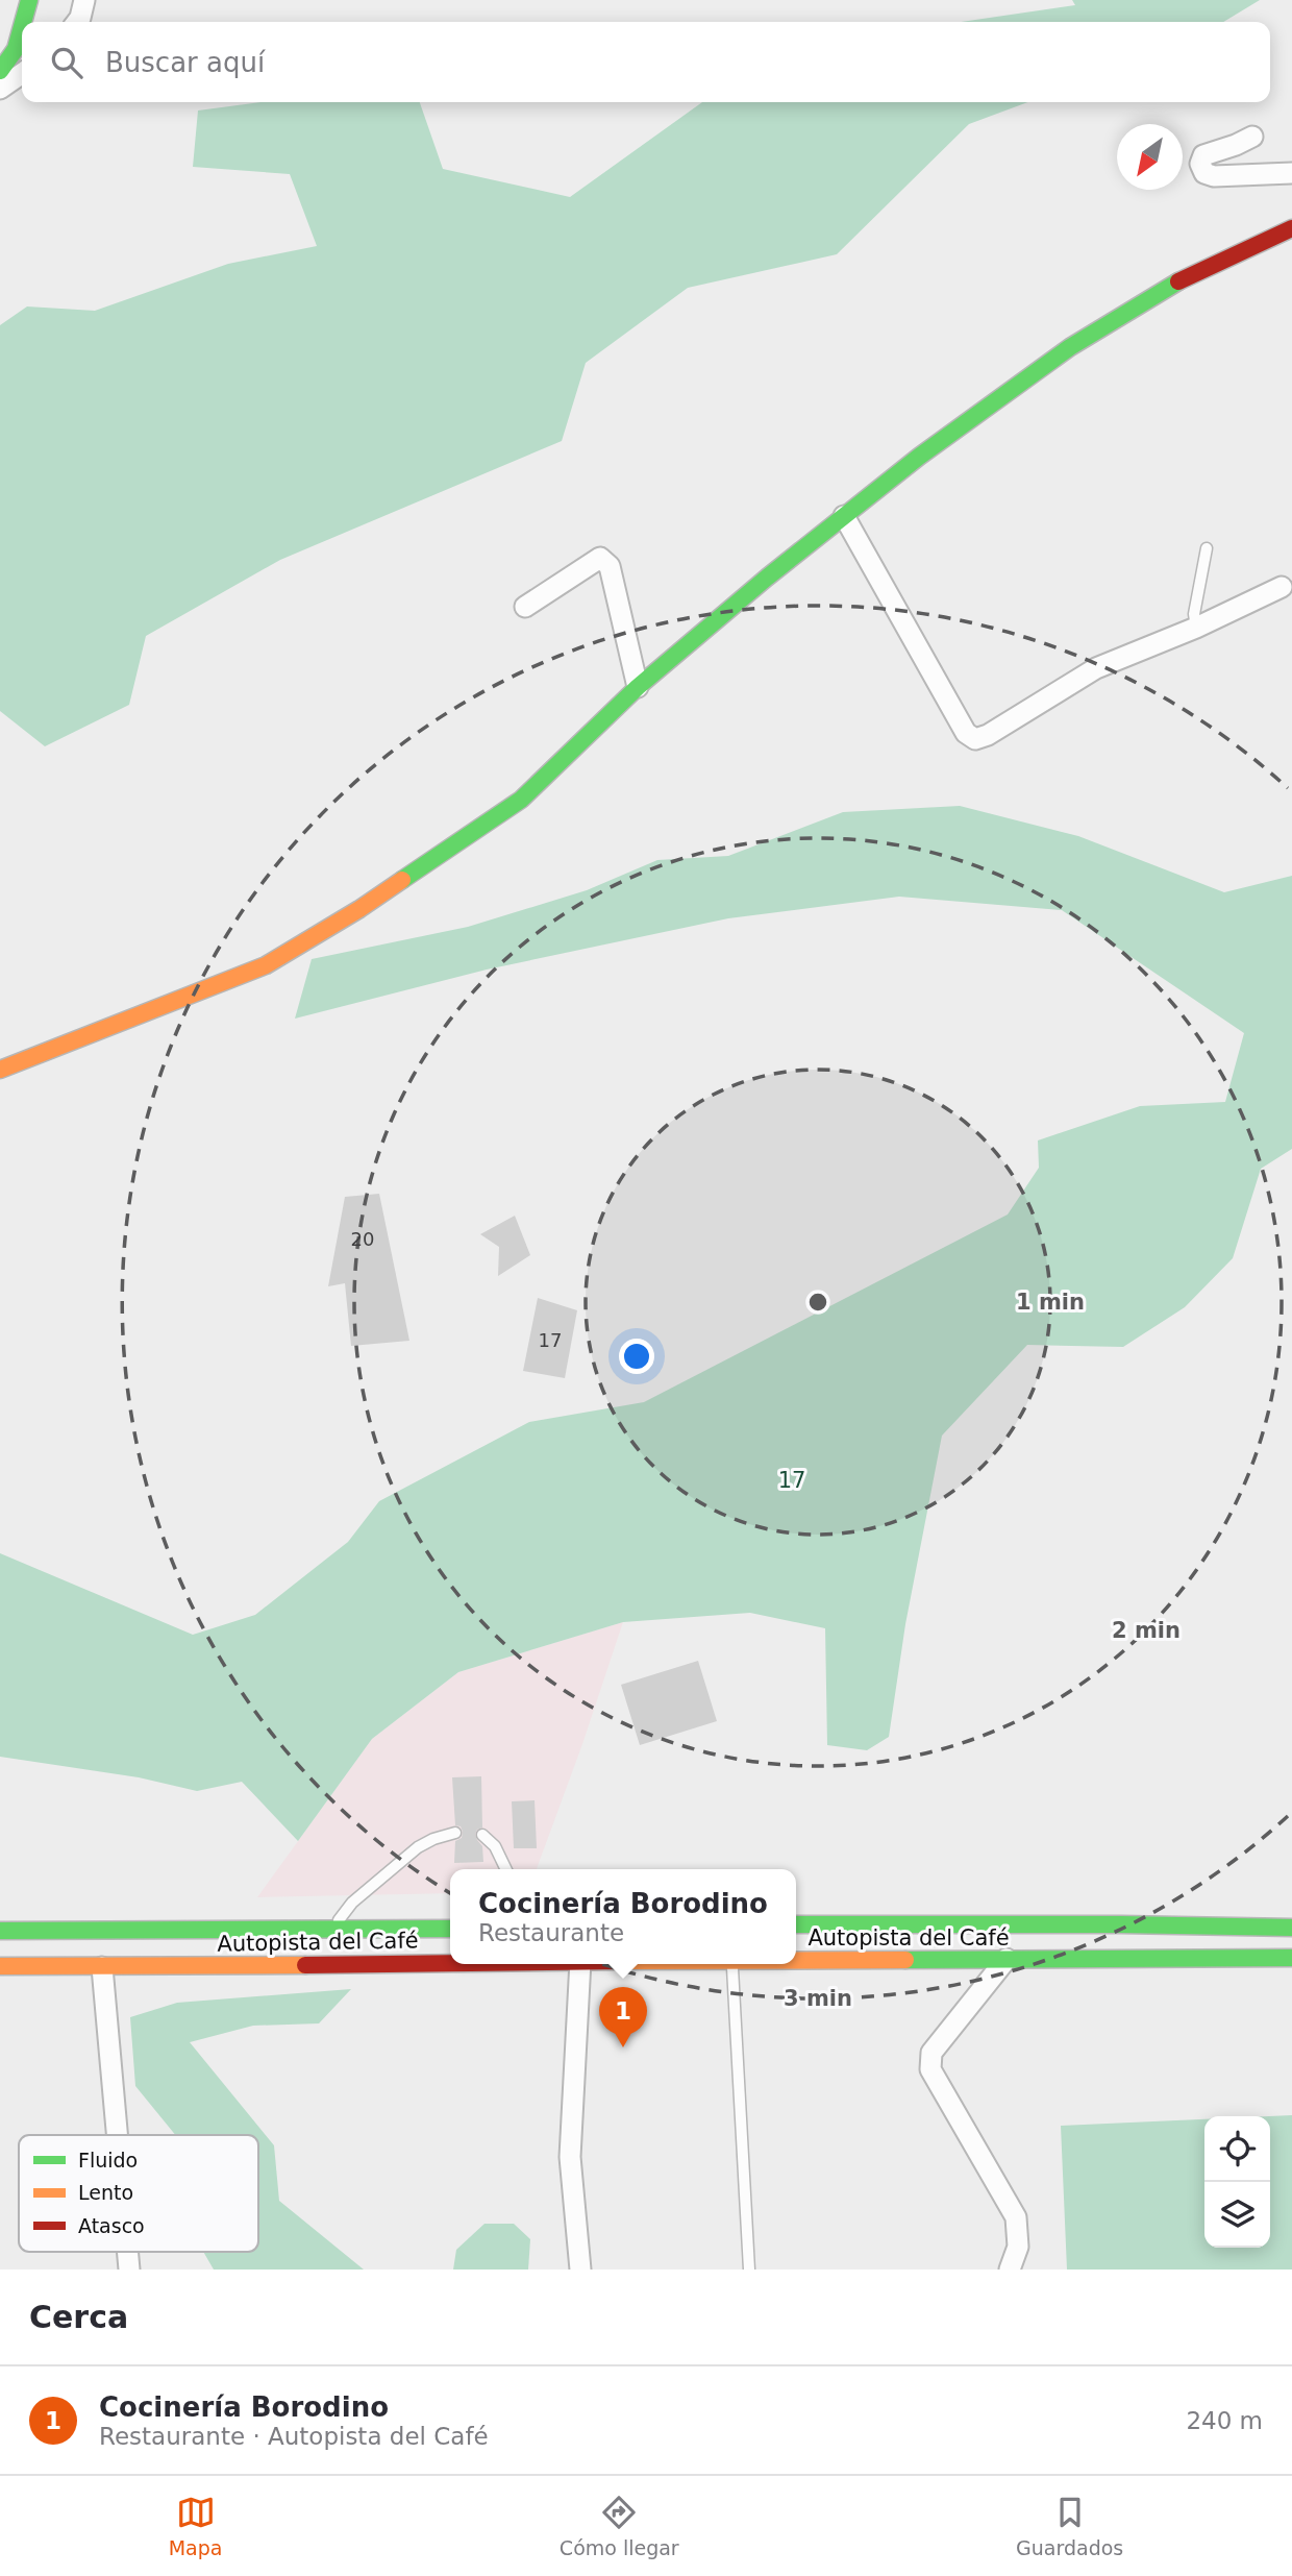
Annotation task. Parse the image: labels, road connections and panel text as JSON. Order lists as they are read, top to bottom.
{
  "streets": {
    "main road": ["Autopista del Café"]
  },
  "parks": ["17"],
  "house_numbers": ["20", "17"],
  "legend": ["Fluido", "Lento", "Atasco"],
  "north": "bottom left",
  "page": {
    "search": "Buscar aquí",
    "popup": ["Cocinería Borodino", "Restaurante"],
    "pins": "1",
    "heading": "Cerca",
    "list": [
      {
        "mark": "1",
        "name": "Cocinería Borodino",
        "note": "Restaurante · Autopista del Café",
        "value": "240 m"
      }
    ],
    "nav": ["Mapa", "Cómo llegar", "Guardados"]
  },
  "rings": ["1 min", "2 min", "3 min"]
}
